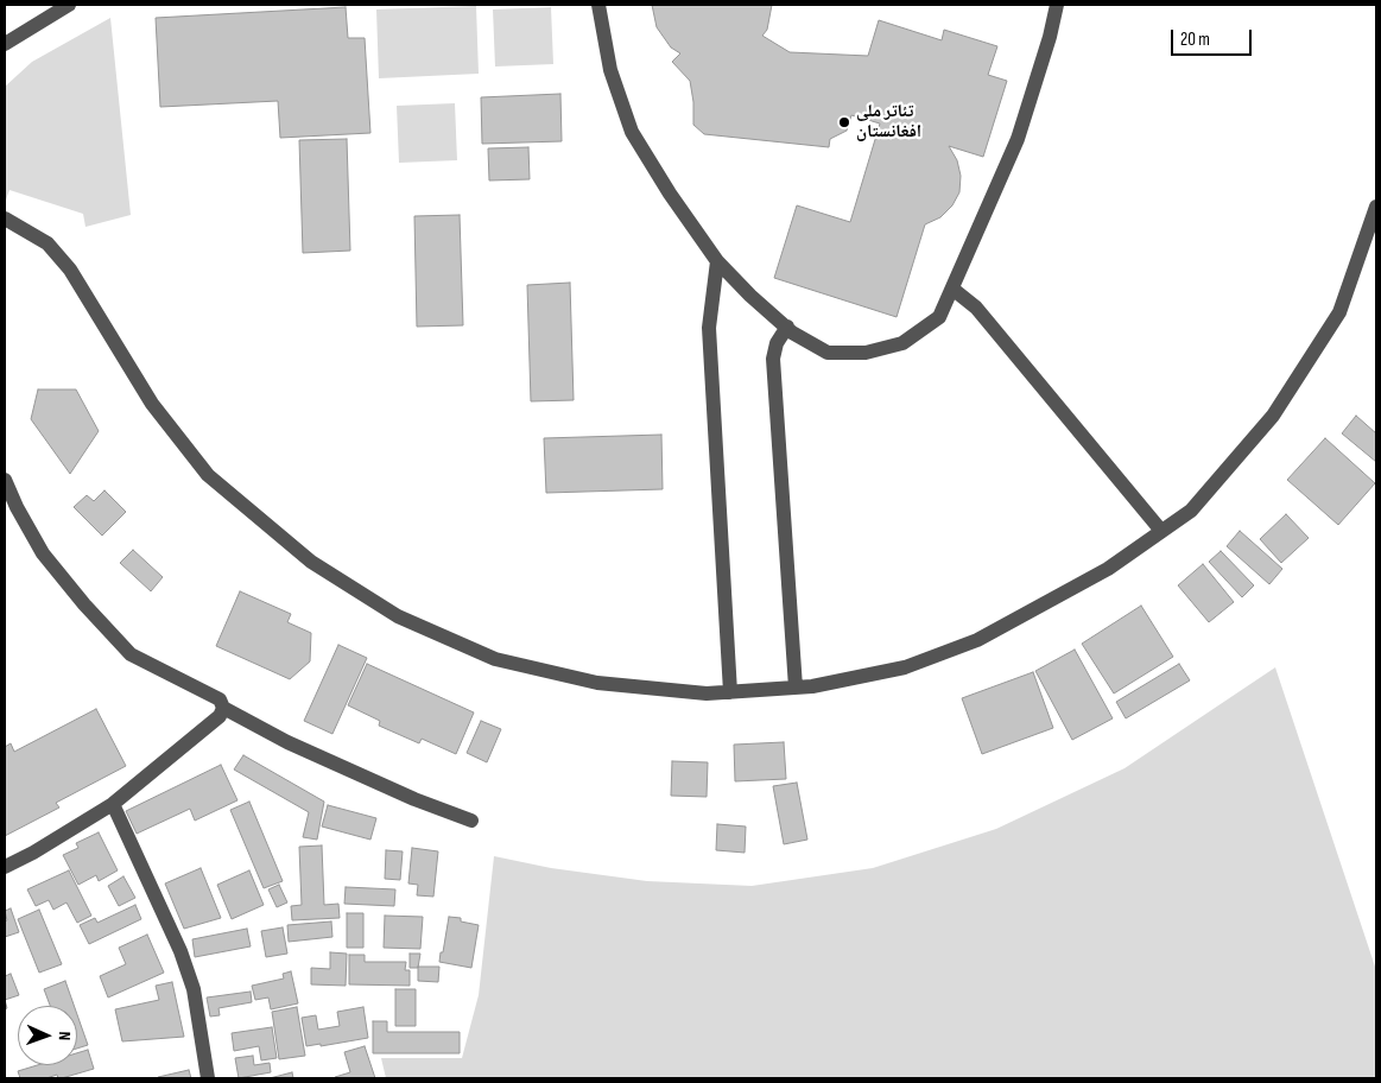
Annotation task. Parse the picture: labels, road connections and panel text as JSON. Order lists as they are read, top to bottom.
{
  "places": ["تئاتر ملی افغانستان"],
  "scale_bar": "20 m",
  "north": "right"
}
